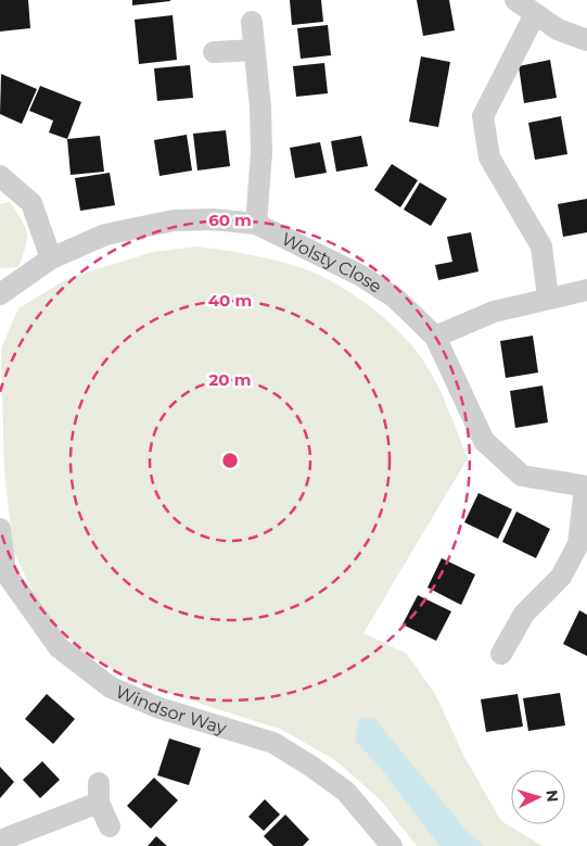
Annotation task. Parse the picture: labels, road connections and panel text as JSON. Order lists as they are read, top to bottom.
{
  "streets": {
    "street": ["Wolsty Close", "Windsor Way"]
  },
  "north": "right",
  "rings": ["60 m", "40 m", "20 m"]
}
